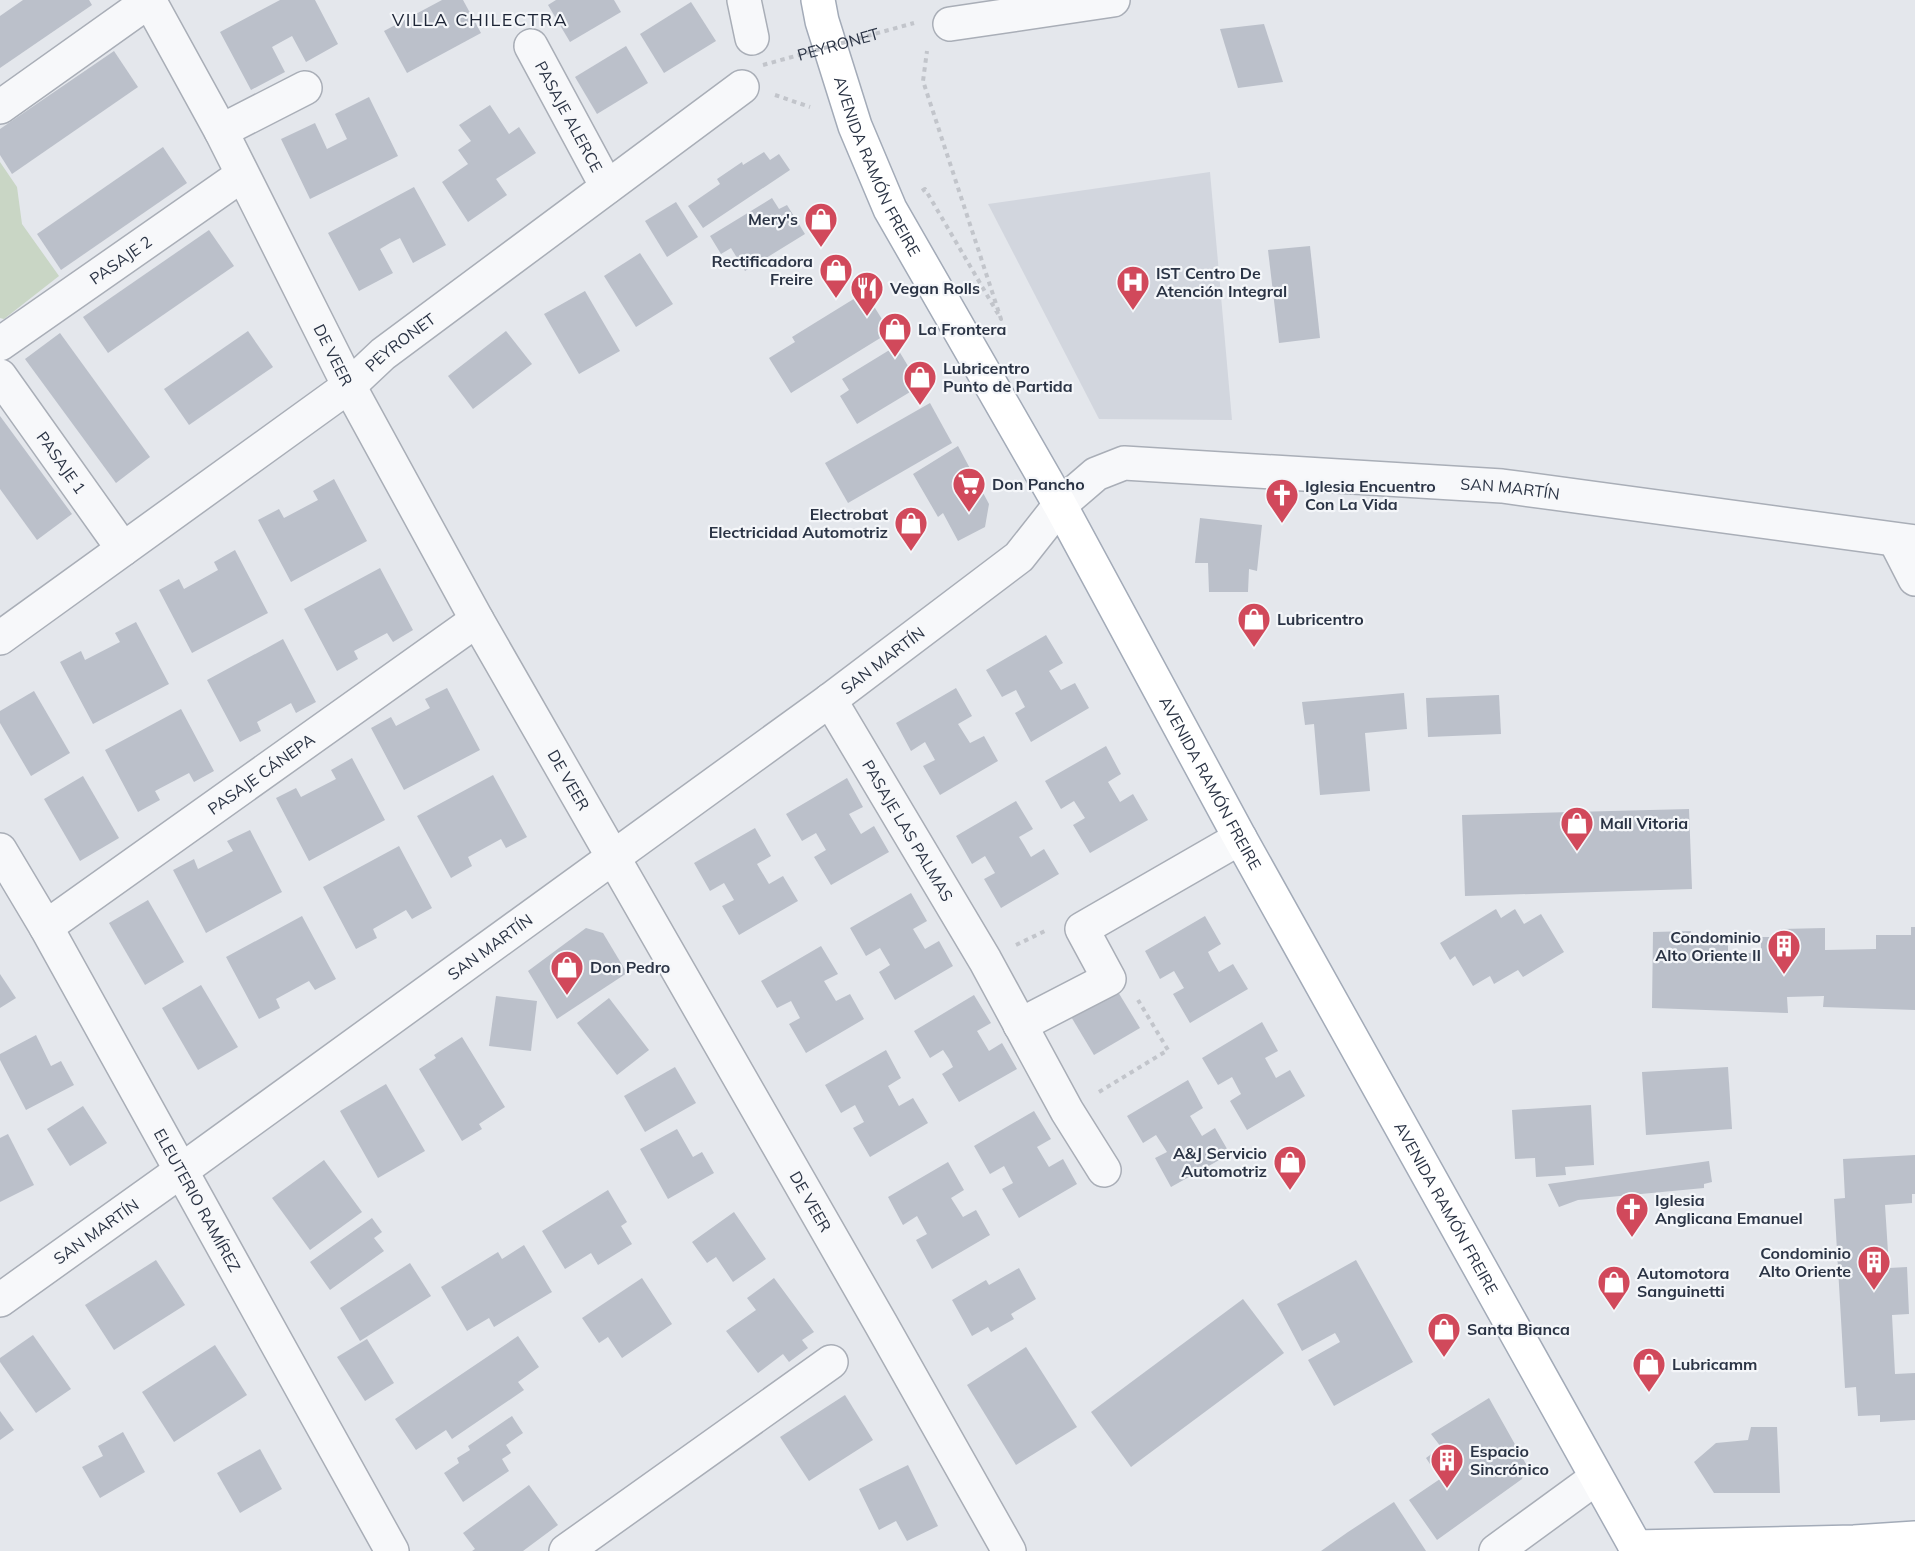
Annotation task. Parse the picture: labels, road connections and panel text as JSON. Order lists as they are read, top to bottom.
{
  "streets": {
    "main road": ["AVENIDA RAMÓN FREIRE"],
    "street": [
      "PEYRONET",
      "PASAJE ALERCE",
      "PASAJE 2",
      "DE VEER",
      "PASAJE 1",
      "SAN MARTÍN",
      "PASAJE CÁNEPA",
      "PASAJE LAS PALMAS",
      "ELEUTERIO RAMÍREZ"
    ]
  },
  "crossings": [
    ["PEYRONET", "PASAJE ALERCE"],
    ["PEYRONET", "DE VEER"],
    ["PEYRONET", "PASAJE 1"],
    ["AVENIDA RAMÓN FREIRE", "SAN MARTÍN"],
    ["PASAJE 2", "DE VEER"],
    ["DE VEER", "SAN MARTÍN"],
    ["DE VEER", "PASAJE CÁNEPA"],
    ["SAN MARTÍN", "PASAJE LAS PALMAS"],
    ["SAN MARTÍN", "ELEUTERIO RAMÍREZ"],
    ["PASAJE CÁNEPA", "ELEUTERIO RAMÍREZ"]
  ],
  "districts": ["VILLA CHILECTRA"],
  "places": {
    "shop": [
      "Mery's",
      "Rectificadora Freire",
      "La Frontera",
      "Lubricentro Punto de Partida",
      "Electrobat Electricidad Automotriz",
      "Lubricentro",
      "Mall Vitoria",
      "Don Pedro",
      "A&J Servicio Automotriz",
      "Automotora Sanguinetti",
      "Santa Bianca",
      "Lubricamm"
    ],
    "hospital": ["IST Centro De Atención Integral"],
    "restaurant": ["Vegan Rolls"],
    "supermarket": ["Don Pancho"],
    "church": ["Iglesia Encuentro Con La Vida", "Iglesia Anglicana Emanuel"],
    "building": ["Condominio Alto Oriente II", "Condominio Alto Oriente", "Espacio Sincrónico"]
  }
}
